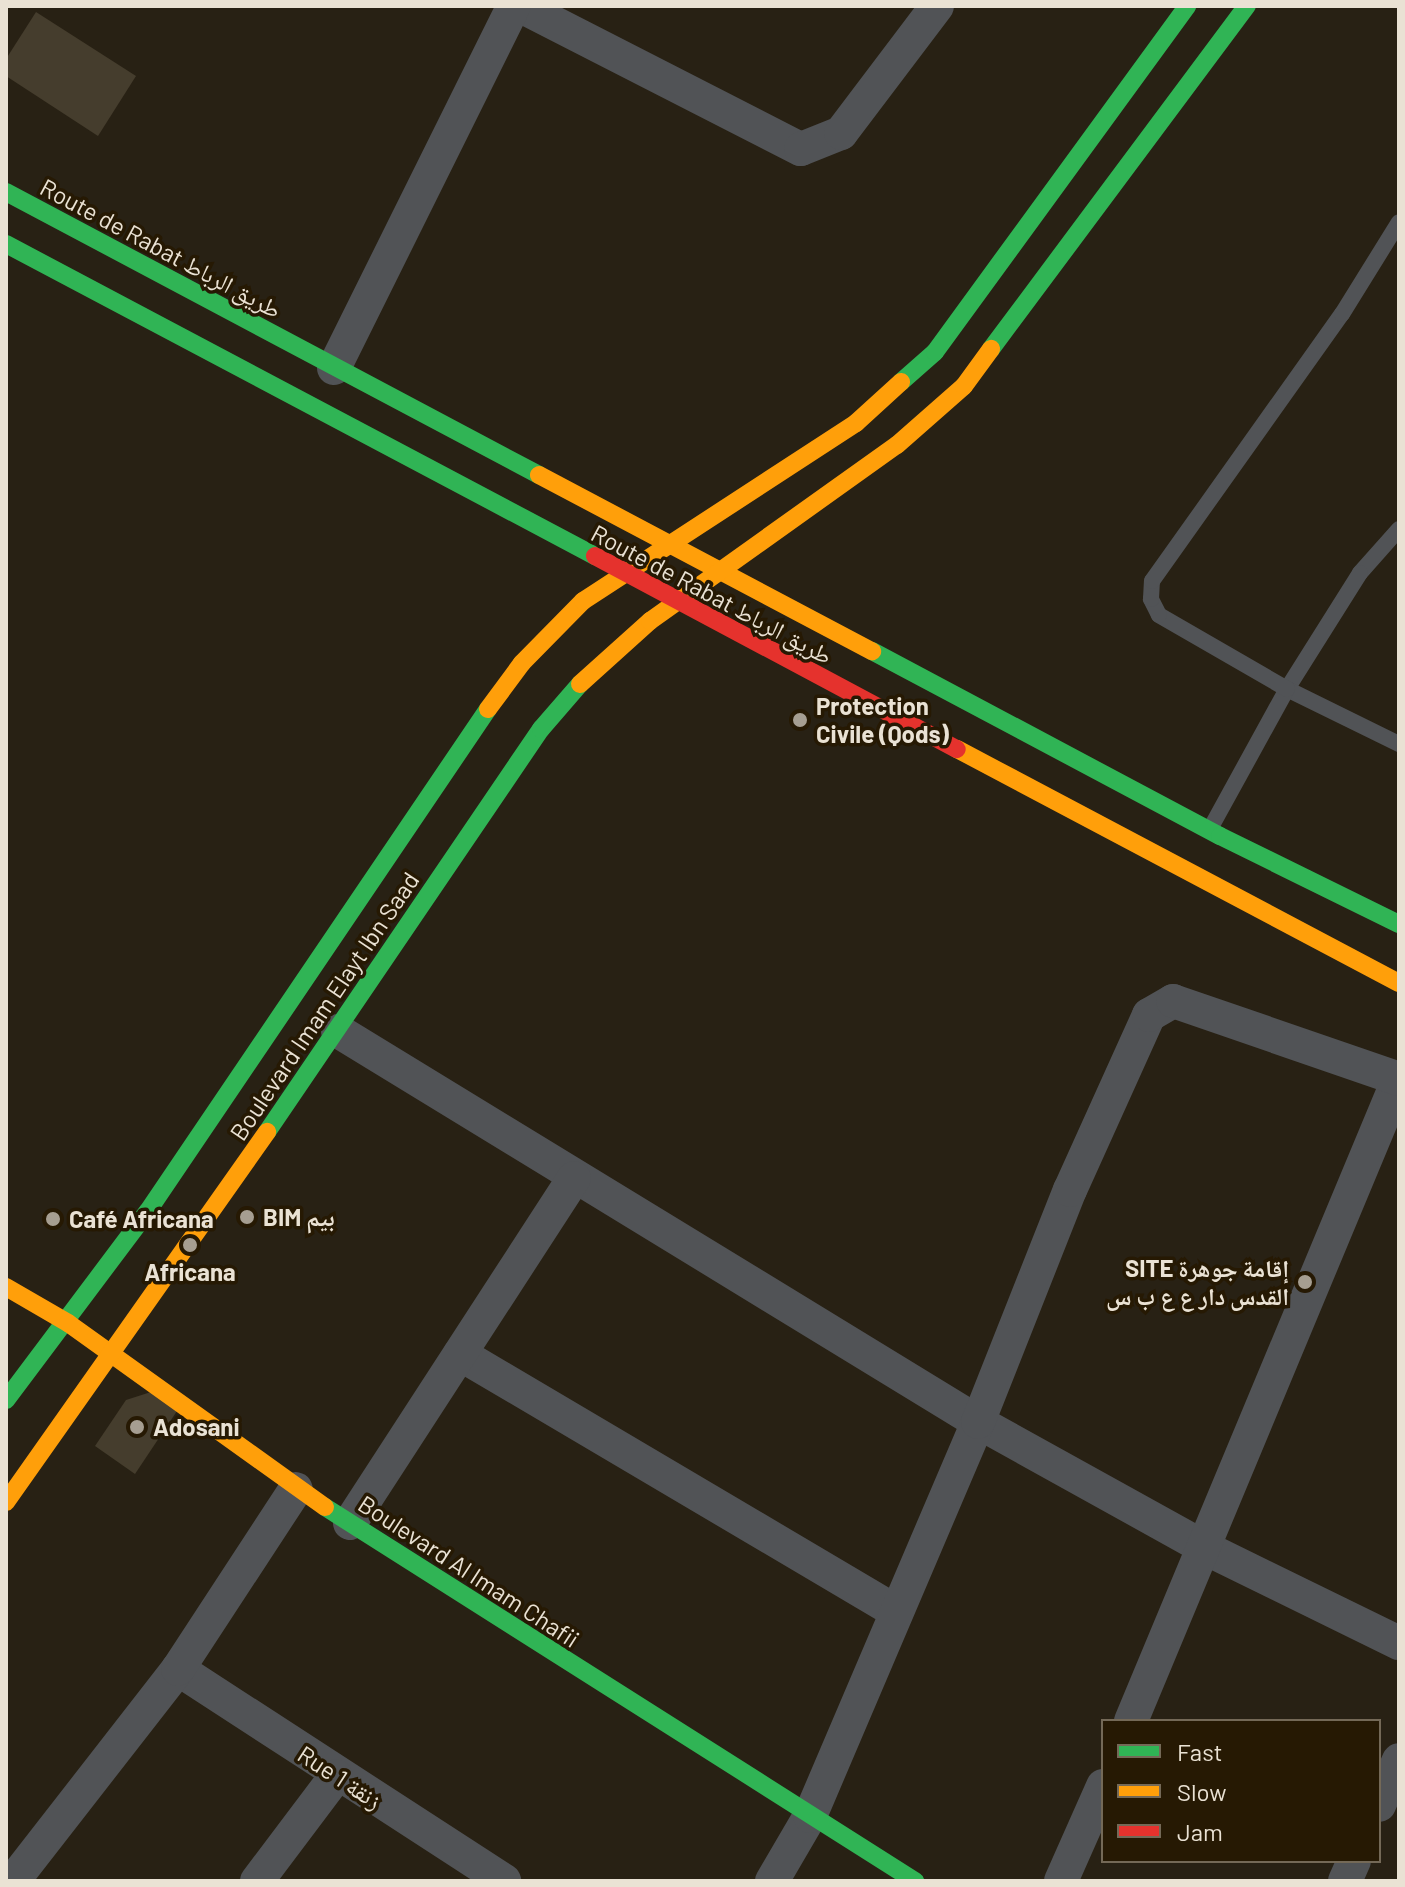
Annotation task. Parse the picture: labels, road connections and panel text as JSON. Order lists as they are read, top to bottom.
{
  "streets": {
    "street": [
      "Route de Rabat طريق الرباط",
      "Boulevard Imam Elayt Ibn Saad",
      "Boulevard Al Imam Chafii",
      "Rue 1 زنقة"
    ]
  },
  "crossings": [
    ["Route de Rabat طريق الرباط", "Boulevard Imam Elayt Ibn Saad"],
    ["Boulevard Imam Elayt Ibn Saad", "Boulevard Al Imam Chafii"]
  ],
  "places": [
    "Protection Civile (Qods)",
    "BIM بيم",
    "Café Africana",
    "Africana",
    "SITE إقامة جوهرة القدس دار ع ع ب س",
    "Adosani"
  ],
  "legend": ["Fast", "Slow", "Jam"]
}
